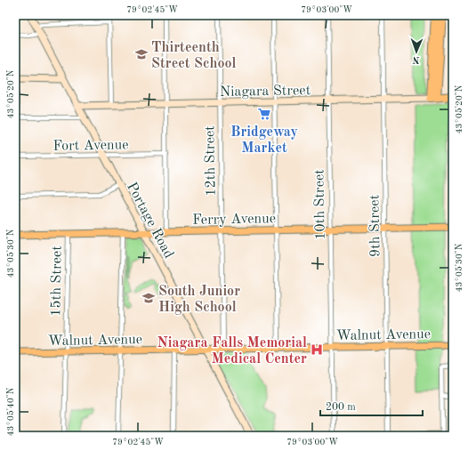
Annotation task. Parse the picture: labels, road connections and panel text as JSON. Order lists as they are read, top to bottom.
{
  "streets": {
    "highway": ["Niagara Street"],
    "main road": ["Ferry Avenue", "Walnut Avenue"],
    "street": [
      "Fort Avenue",
      "12th Street",
      "10th Street",
      "Portage Road",
      "9th Street",
      "15th Street"
    ]
  },
  "crossings": [
    ["Niagara Street", "12th Street"],
    ["Niagara Street", "10th Street"],
    ["Niagara Street", "Portage Road"],
    ["Niagara Street", "9th Street"],
    ["Fort Avenue", "Portage Road"],
    ["12th Street", "Ferry Avenue"],
    ["12th Street", "Walnut Avenue"],
    ["10th Street", "Ferry Avenue"],
    ["10th Street", "Walnut Avenue"],
    ["Ferry Avenue", "Portage Road"],
    ["Ferry Avenue", "9th Street"],
    ["Ferry Avenue", "15th Street"],
    ["Portage Road", "Walnut Avenue"],
    ["9th Street", "Walnut Avenue"],
    ["15th Street", "Walnut Avenue"]
  ],
  "places": {
    "school or university": ["Thirteenth Street School", "South Junior High School"],
    "supermarket": ["Bridgeway Market"],
    "hospital": ["Niagara Falls Memorial Medical Center"]
  },
  "scale_bar": "200 m",
  "north": "bottom",
  "coordinates": [
    "79°02'45\"W",
    "79°03'00\"W",
    "43°05'20\"N",
    "43°05'30\"N",
    "43°05'40\"N"
  ]
}
